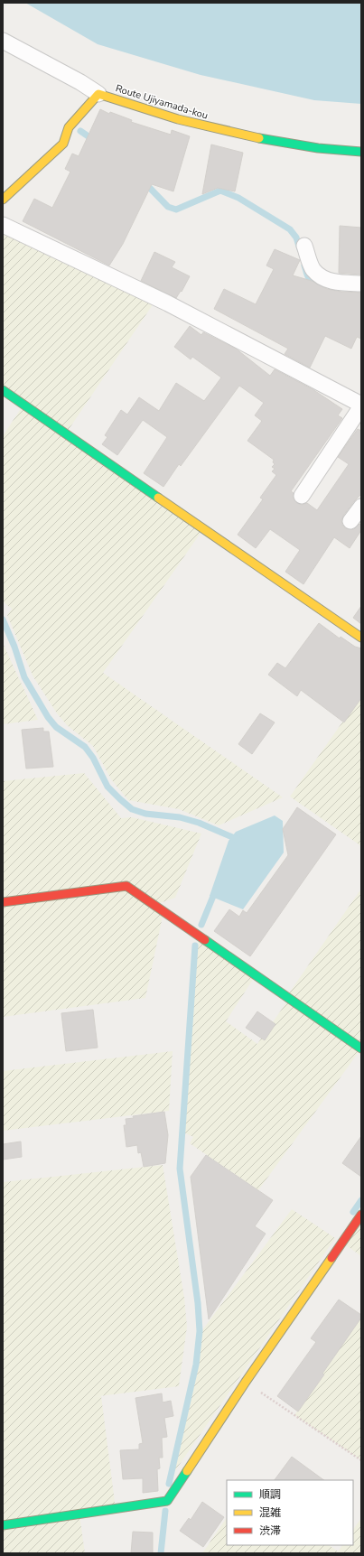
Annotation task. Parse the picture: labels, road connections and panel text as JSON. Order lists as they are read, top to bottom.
{
  "streets": {
    "street": ["Route Ujiyamada-kou"]
  },
  "legend": ["順調", "混雑", "渋滞"]
}
